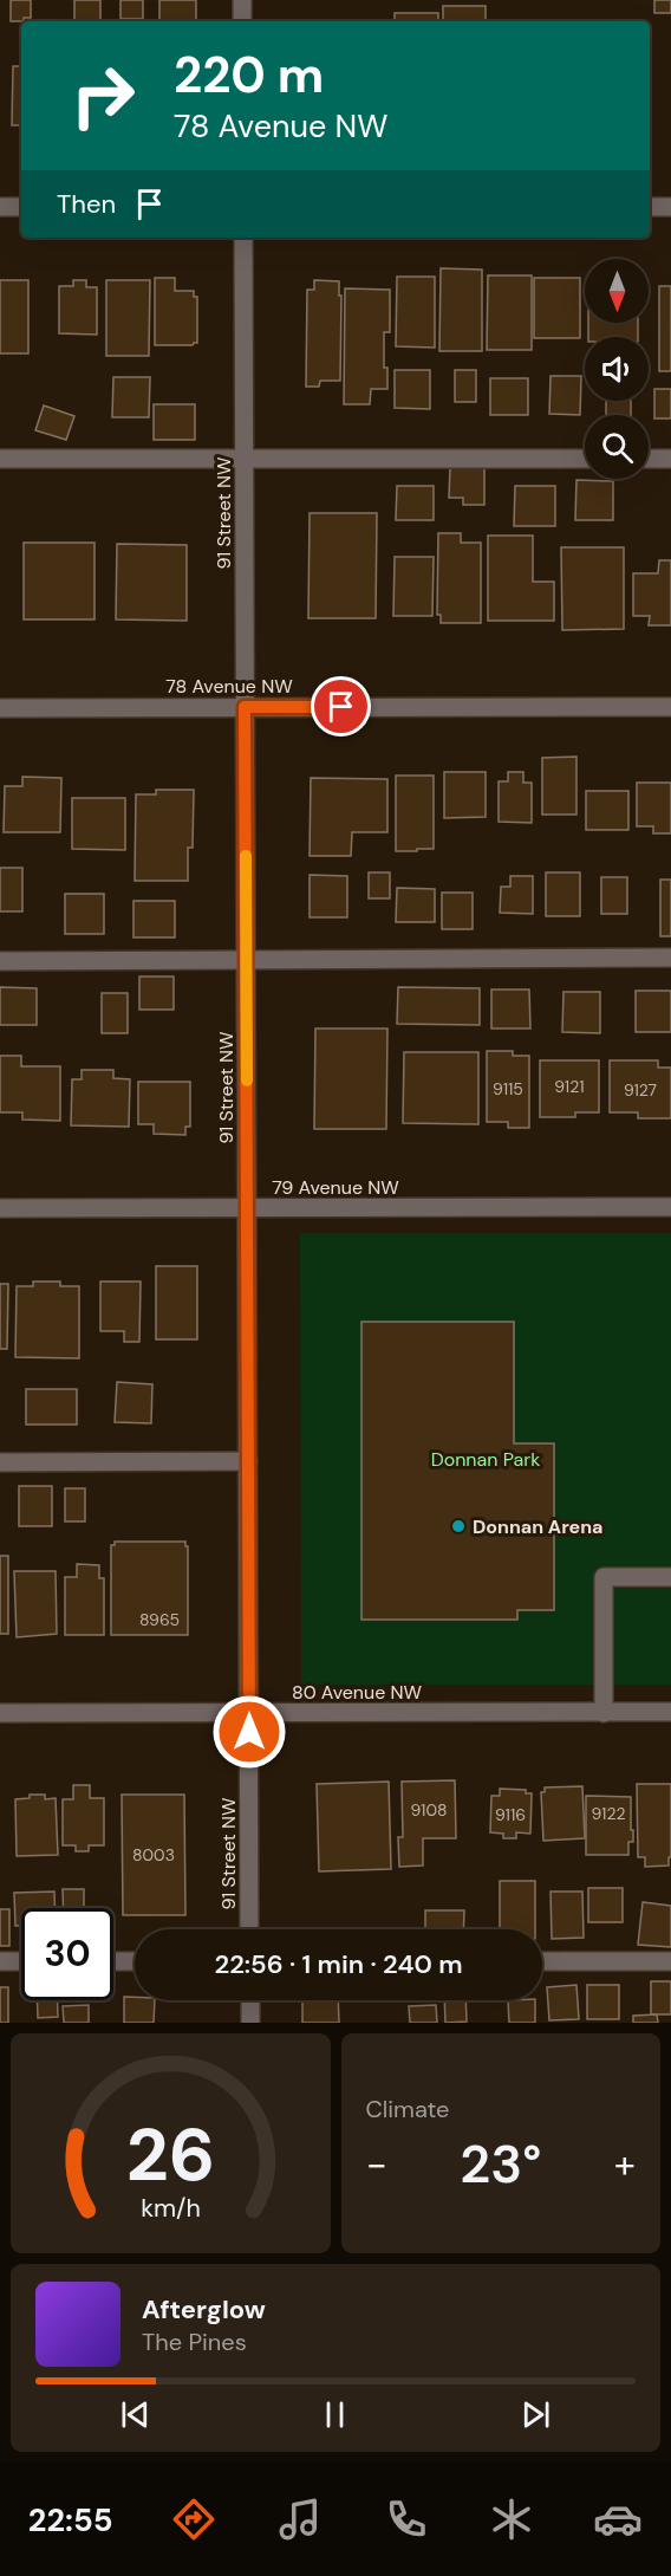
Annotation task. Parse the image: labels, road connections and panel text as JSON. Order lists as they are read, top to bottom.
{
  "streets": {
    "street": [
      "91 Street NW",
      "78 Avenue NW",
      "79 Avenue NW",
      "80 Avenue NW"
    ]
  },
  "crossings": [
    ["91 Street NW", "78 Avenue NW"],
    ["91 Street NW", "79 Avenue NW"],
    ["91 Street NW", "80 Avenue NW"]
  ],
  "parks": ["Donnan Park"],
  "places": ["Donnan Arena"],
  "house_numbers": [
    "9121",
    "9115",
    "9127",
    "8965",
    "9108",
    "9122",
    "9116",
    "8003"
  ],
  "north": "bottom",
  "page": {
    "turn": ["220 m", "78 Avenue NW"],
    "then": "Then",
    "limit": "30",
    "trip": "22:56 · 1 min · 240 m",
    "tile": "Climate",
    "heat": ["−", "23°", "+"],
    "song": ["Afterglow", "The Pines"],
    "tabs": "22:55",
    "gauge": ["26", "km/h"]
  }
}
